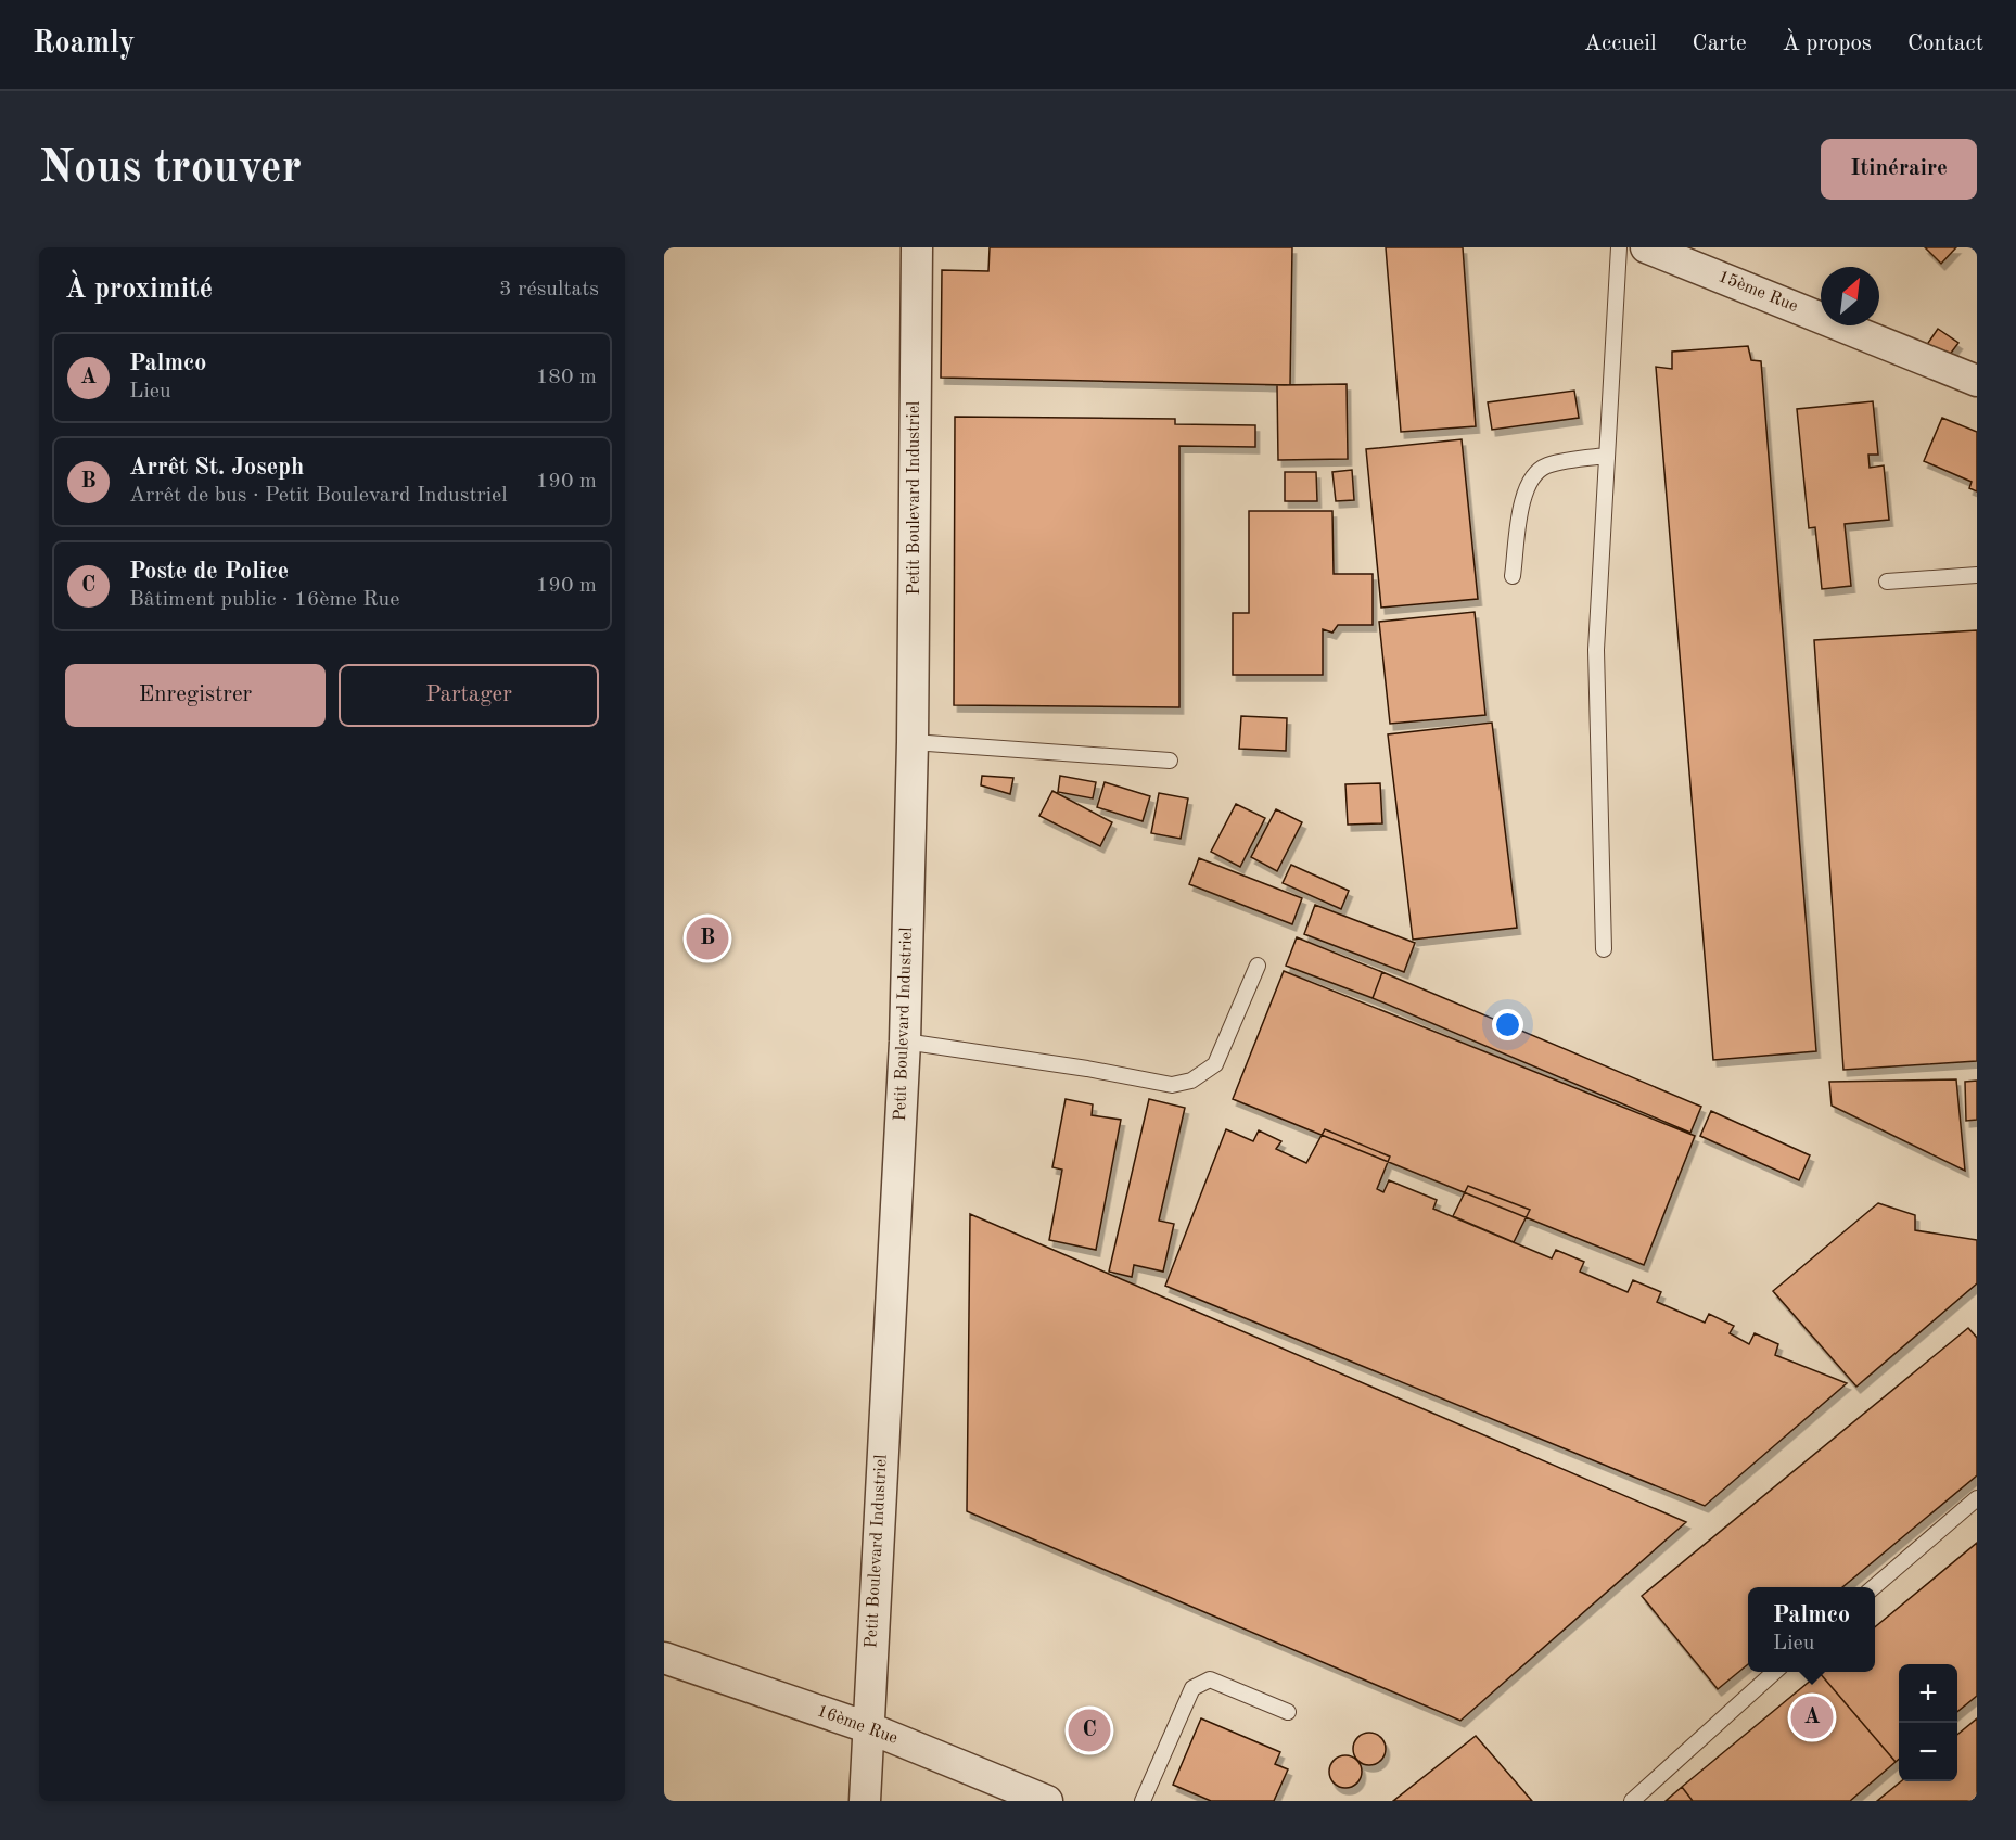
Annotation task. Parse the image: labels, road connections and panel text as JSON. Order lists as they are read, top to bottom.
{
  "streets": {
    "street": ["15ème Rue", "Petit Boulevard Industriel", "16ème Rue"]
  },
  "crossings": [
    ["Petit Boulevard Industriel", "16ème Rue"]
  ],
  "north": "top right",
  "page": {
    "header": "Roamly",
    "nav": [
      "Accueil",
      "Carte",
      "À propos",
      "Contact"
    ],
    "buttons": [
      "Itinéraire",
      ["Enregistrer", "Partager"]
    ],
    "title": "Nous trouver",
    "heading": ["À proximité", "3 résultats"],
    "list": [
      {
        "mark": "A",
        "name": "Palmco",
        "note": "Lieu",
        "value": "180 m"
      },
      {
        "mark": "B",
        "name": "Arrêt St. Joseph",
        "note": "Arrêt de bus · Petit Boulevard Industriel",
        "value": "190 m"
      },
      {
        "mark": "C",
        "name": "Poste de Police",
        "note": "Bâtiment public · 16ème Rue",
        "value": "190 m"
      }
    ],
    "pins": ["B", "A", "C"],
    "popup": ["Palmco", "Lieu"],
    "map_buttons": ["+", "−"]
  }
}
